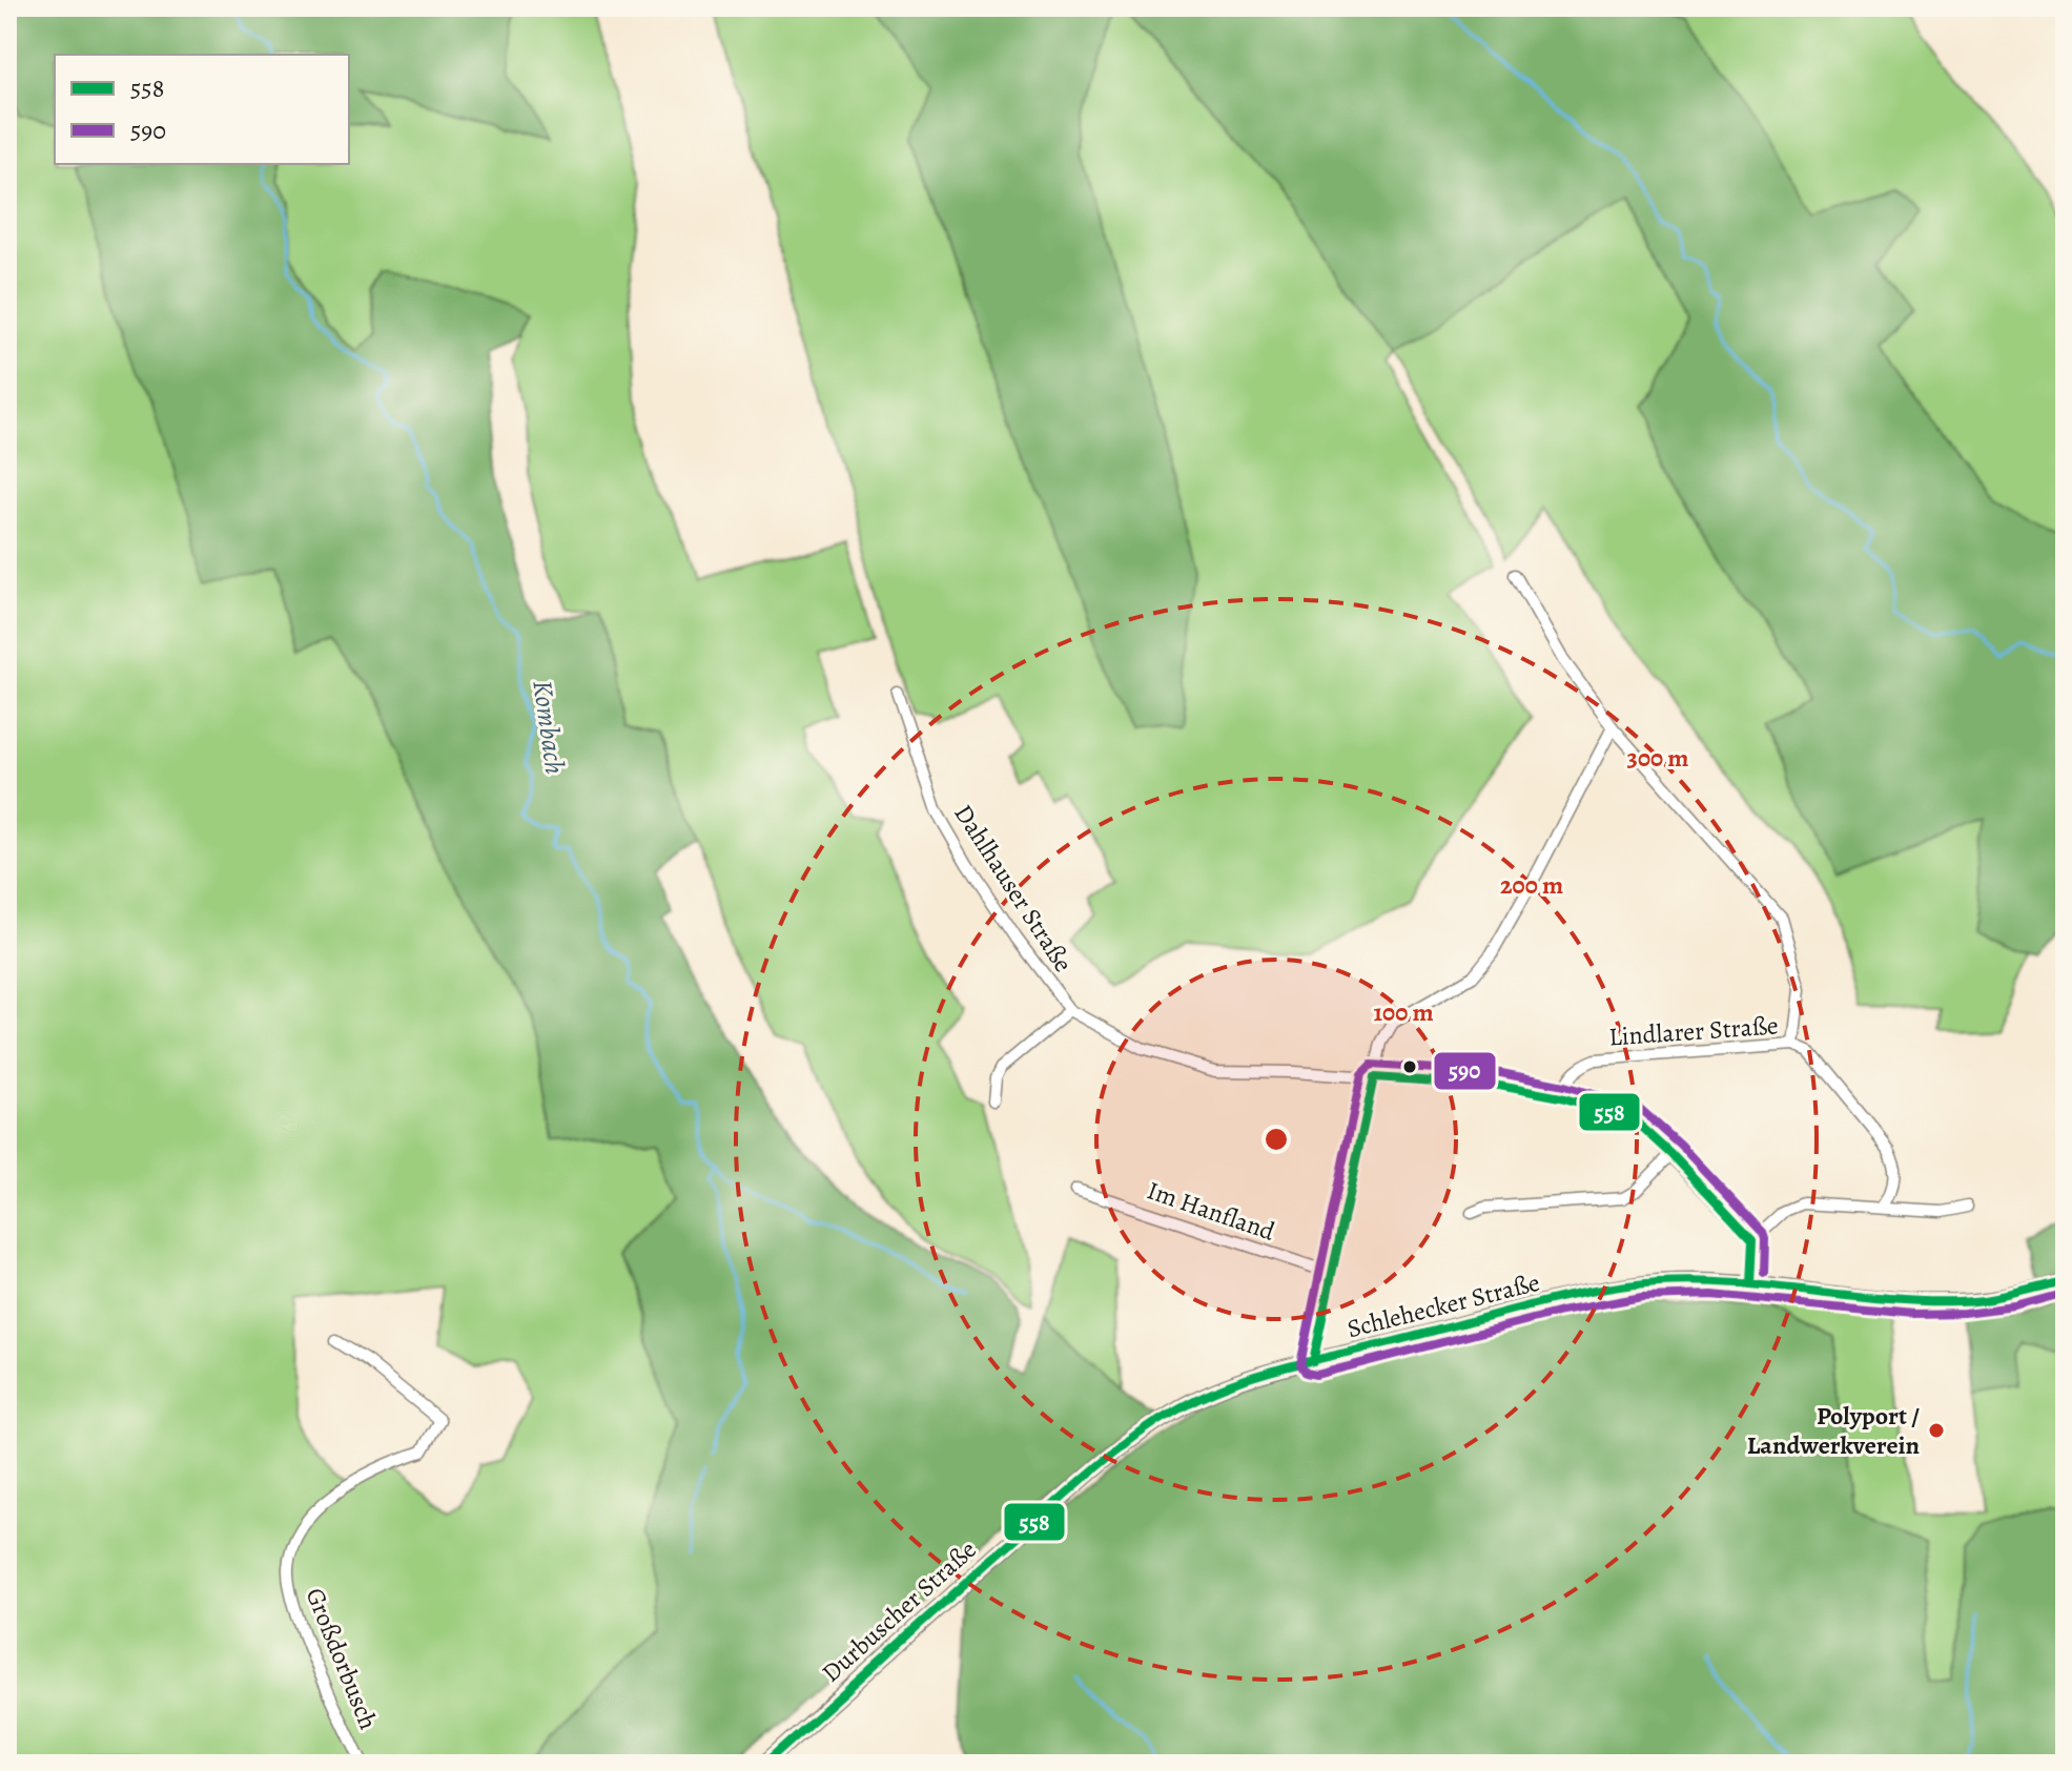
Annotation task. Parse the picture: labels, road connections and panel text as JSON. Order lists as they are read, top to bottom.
{
  "streets": {
    "main road": ["Schlehecker Straße", "Durbuscher Straße"],
    "street": [
      "Dahlhauser Straße",
      "Lindlarer Straße",
      "Im Hanfland",
      "Großdorbusch"
    ]
  },
  "crossings": [
    ["Dahlhauser Straße", "Lindlarer Straße"],
    ["Schlehecker Straße", "Durbuscher Straße"]
  ],
  "water": ["Kombach"],
  "places": ["Polyport / Landwerkverein"],
  "lines": ["transit line 590", "transit line 558"],
  "legend": ["558", "590"],
  "rings": ["300 m", "200 m", "100 m"]
}
